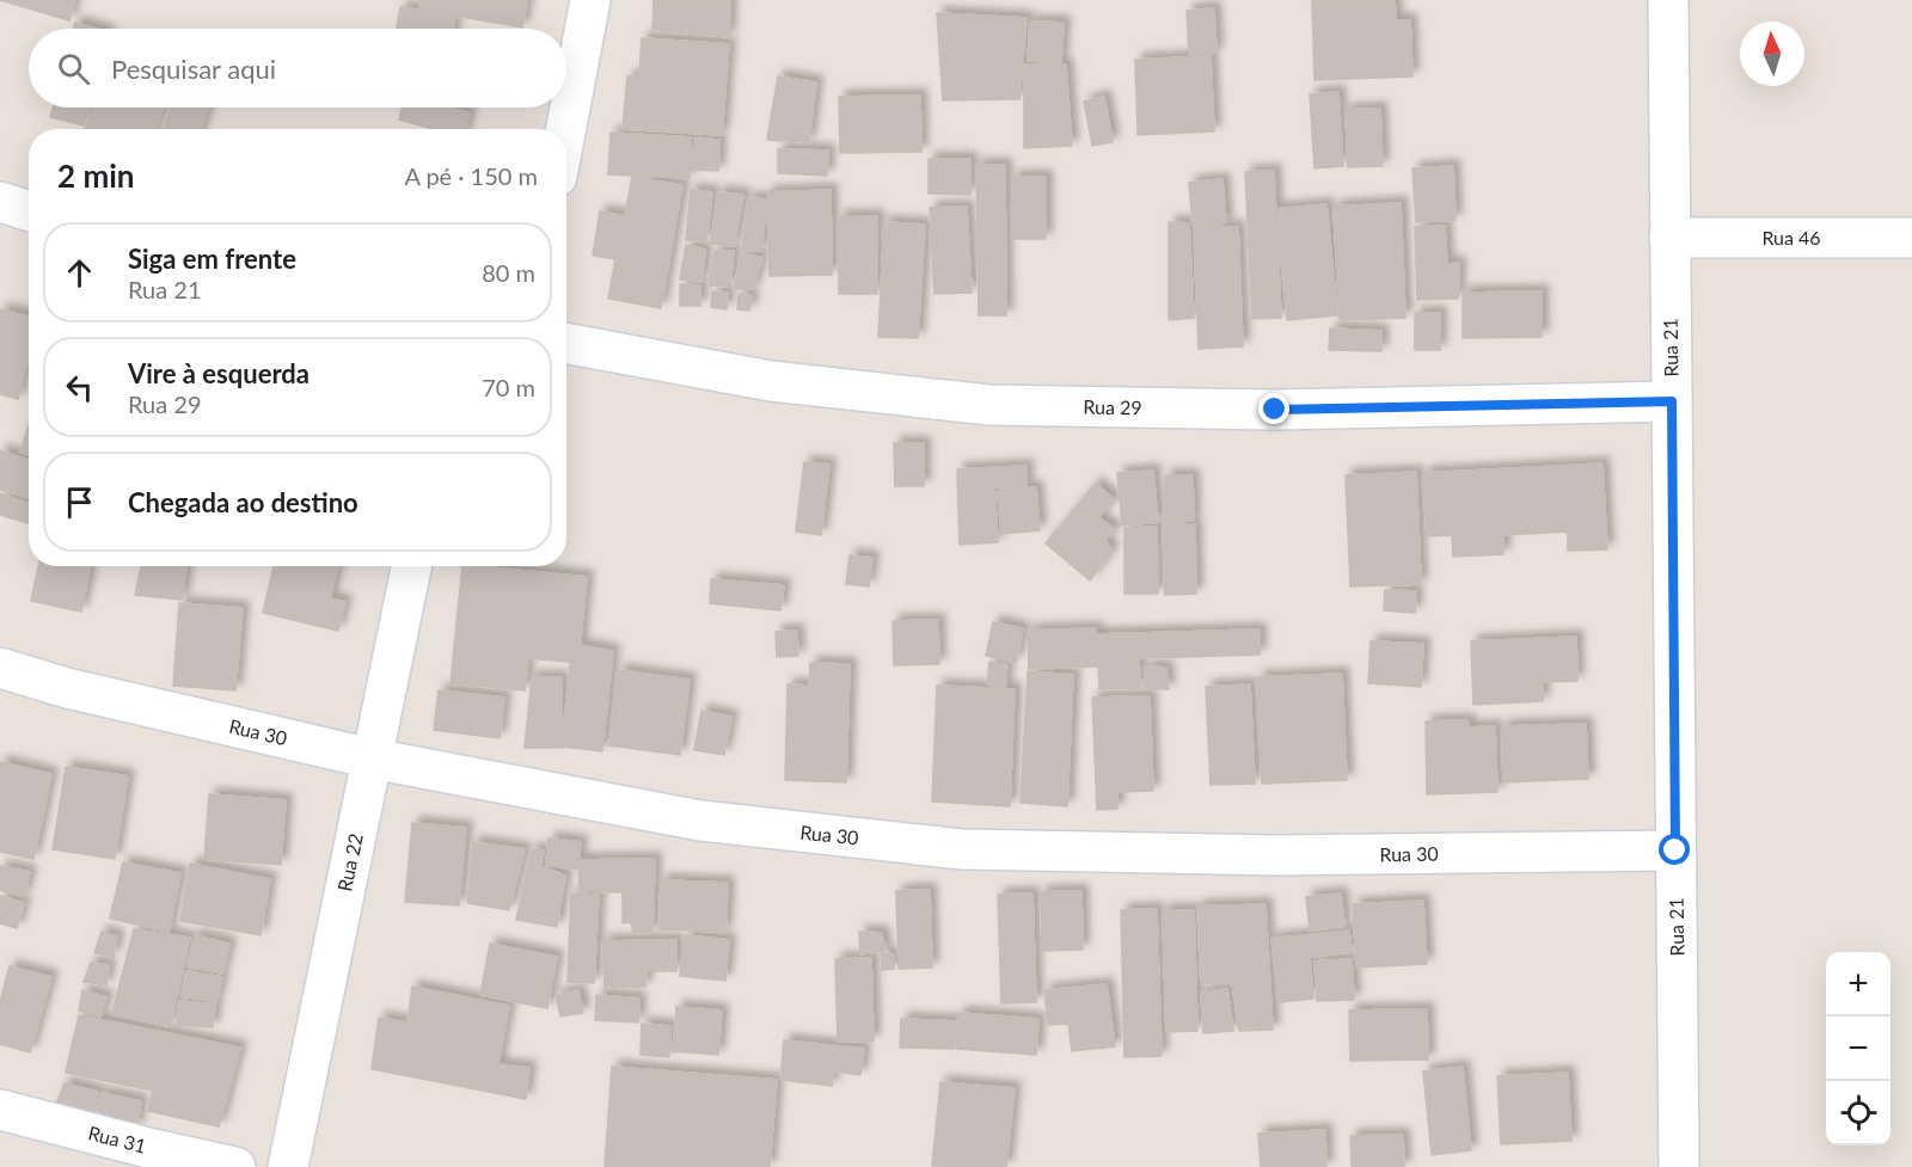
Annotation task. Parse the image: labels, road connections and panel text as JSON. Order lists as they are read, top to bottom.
{
  "streets": {
    "street": [
      "Rua 46",
      "Rua 21",
      "Rua 29",
      "Rua 30",
      "Rua 22",
      "Rua 31"
    ]
  },
  "crossings": [
    ["Rua 46", "Rua 21"],
    ["Rua 21", "Rua 29"],
    ["Rua 21", "Rua 30"],
    ["Rua 30", "Rua 22"]
  ],
  "north": "top",
  "page": {
    "search": "Pesquisar aqui",
    "heading": ["2 min", "A pé · 150 m"],
    "list": [
      ["Siga em frente", "Rua 21", "80 m"],
      ["Vire à esquerda", "Rua 29", "70 m"],
      "Chegada ao destino"
    ],
    "map_buttons": ["+", "−"]
  }
}
